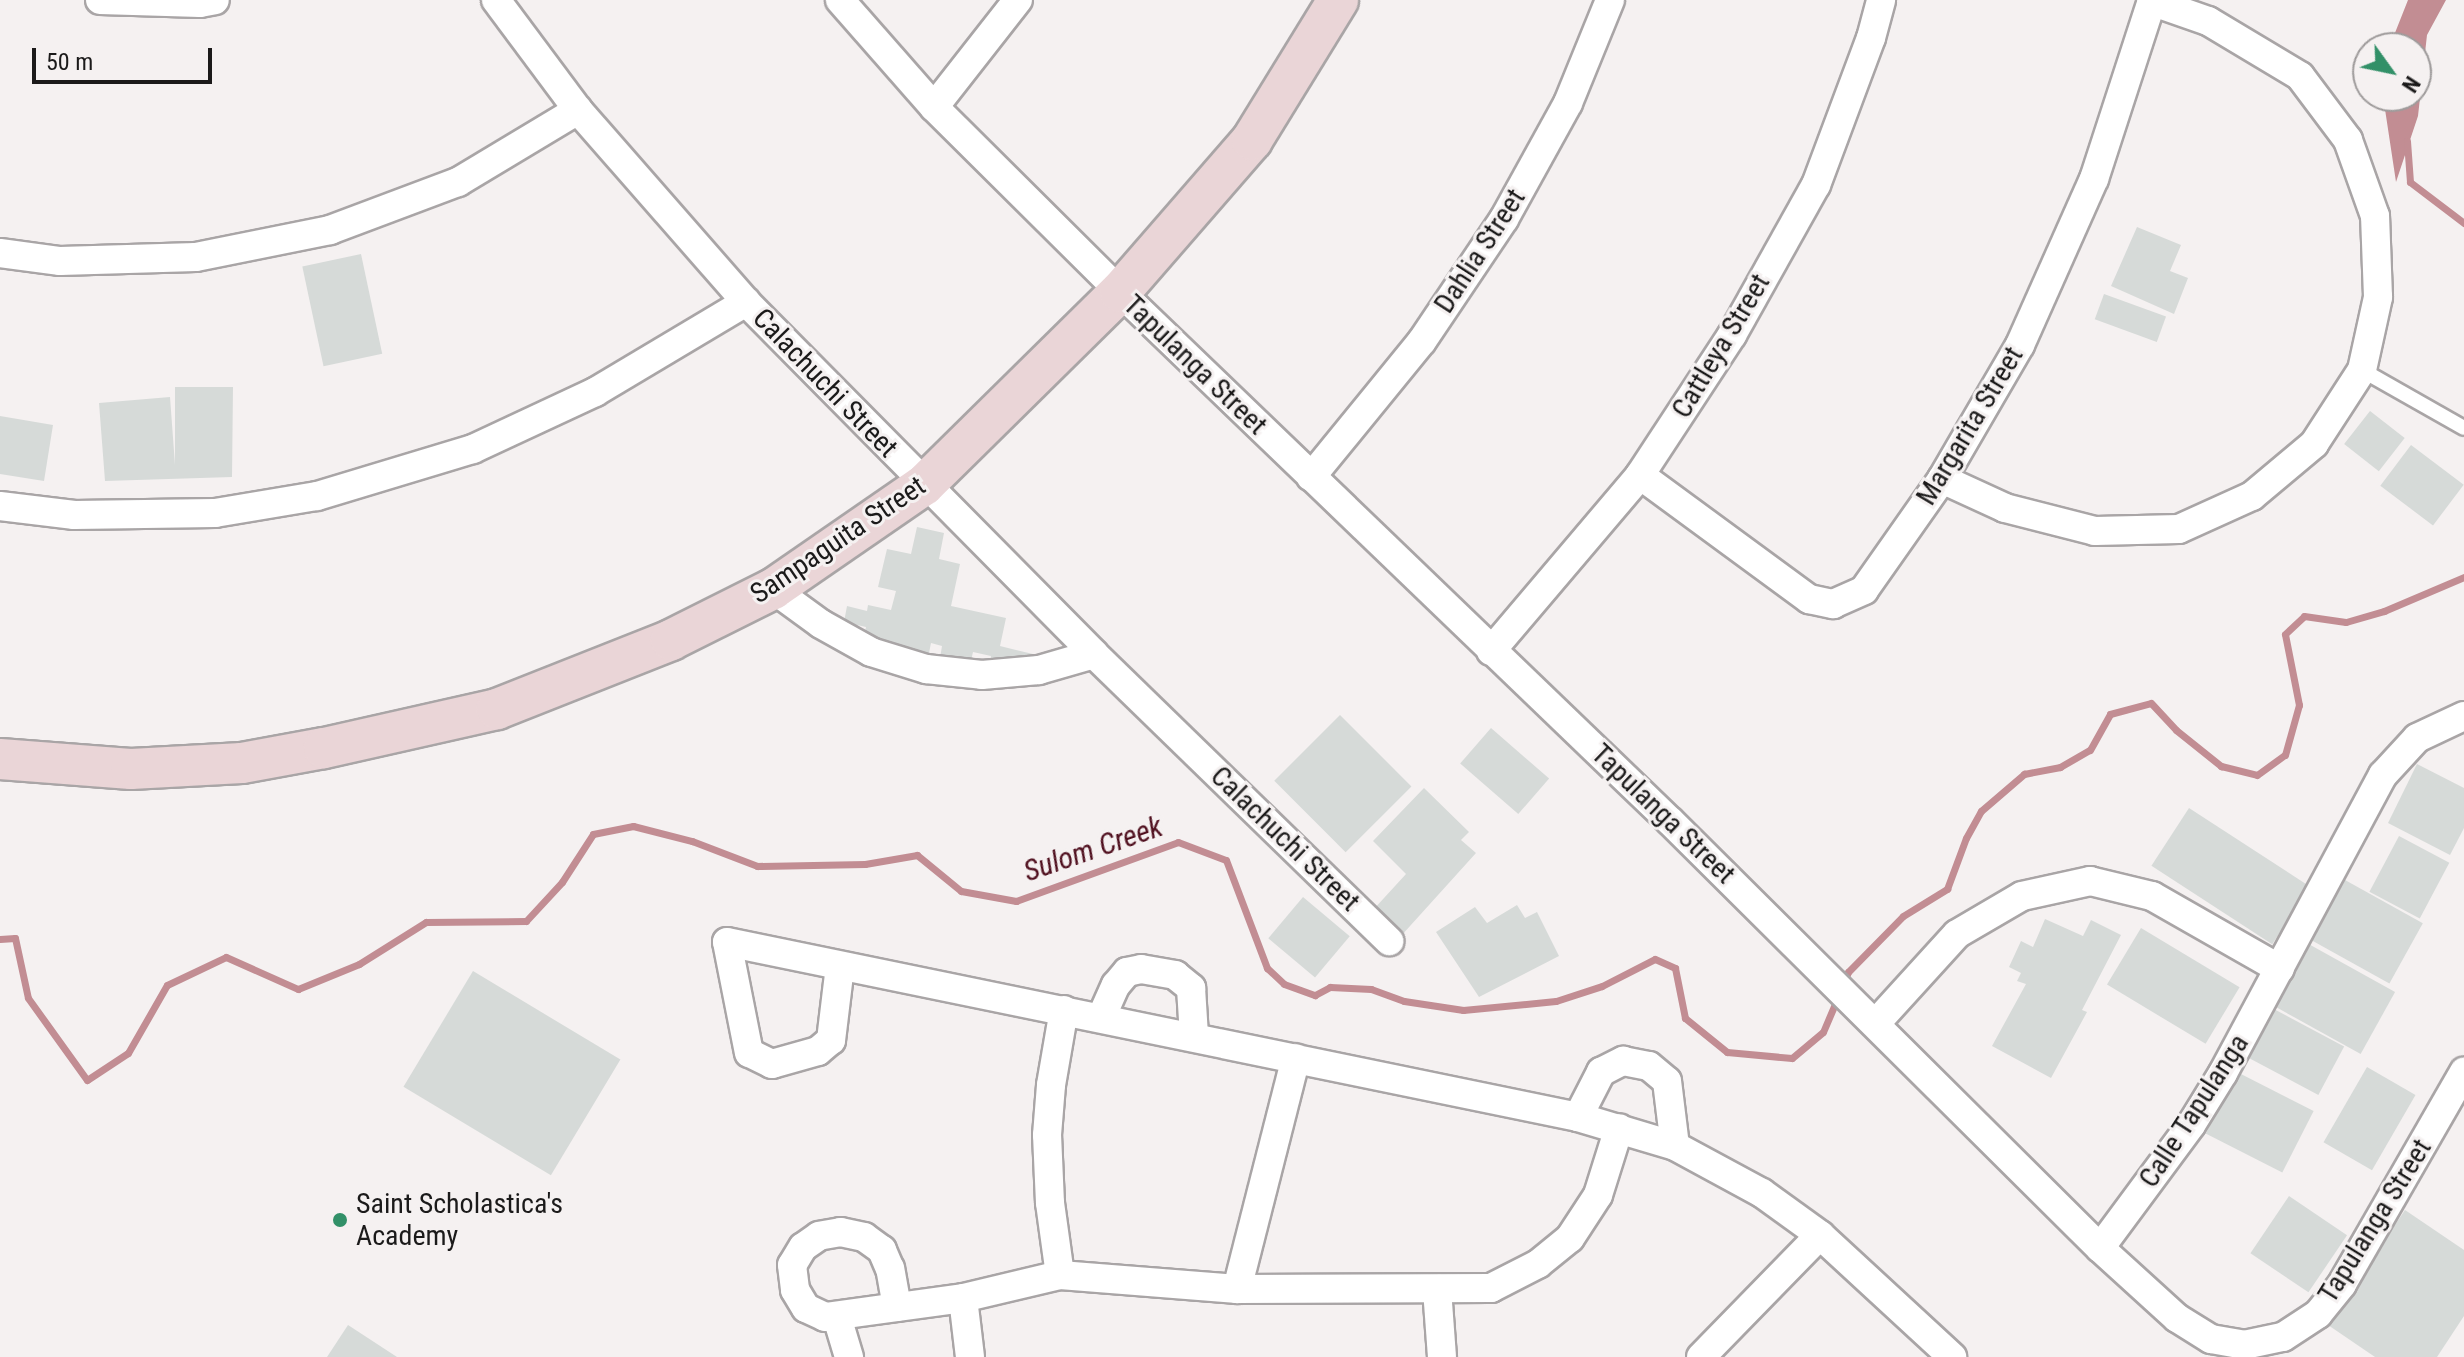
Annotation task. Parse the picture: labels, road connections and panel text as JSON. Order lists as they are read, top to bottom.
{
  "streets": {
    "street": [
      "Dahlia Street",
      "Cattleya Street",
      "Tapulanga Street",
      "Calachuchi Street",
      "Margarita Street",
      "Sampaguita Street",
      "Calle Tapulanga"
    ]
  },
  "crossings": [
    ["Dahlia Street", "Tapulanga Street"],
    ["Cattleya Street", "Tapulanga Street"],
    ["Cattleya Street", "Margarita Street"],
    ["Tapulanga Street", "Sampaguita Street"],
    ["Tapulanga Street", "Calle Tapulanga"],
    ["Calachuchi Street", "Sampaguita Street"]
  ],
  "water": ["Sulom Creek"],
  "places": ["Saint Scholastica's Academy"],
  "scale_bar": "50 m",
  "north": "bottom right"
}
